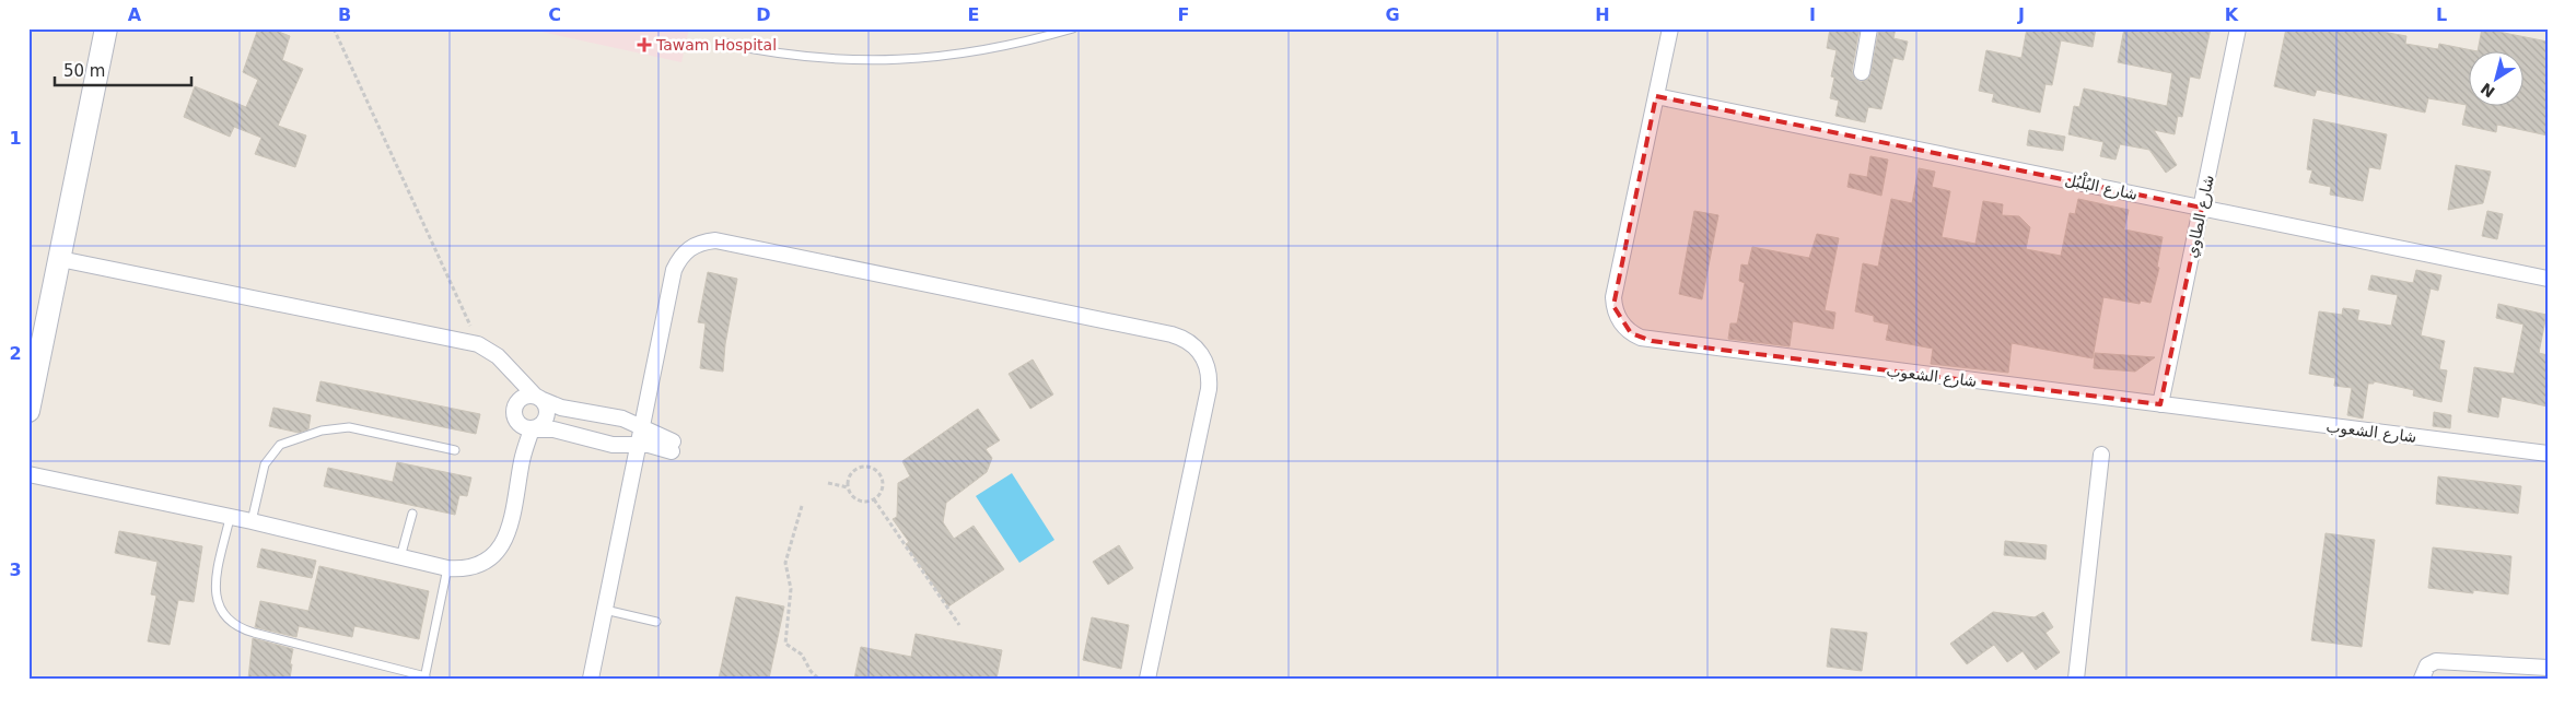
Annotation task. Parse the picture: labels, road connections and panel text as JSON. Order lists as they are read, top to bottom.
{
  "streets": {
    "street": ["شارع البُلْبُل", "شارع الطاوي", "شارع الشعوب"]
  },
  "crossings": [
    ["شارع البُلْبُل", "شارع الطاوي"],
    ["شارع البُلْبُل", "شارع الشعوب"],
    ["شارع الطاوي", "شارع الشعوب"]
  ],
  "places": {
    "health": ["Tawam Hospital"]
  },
  "scale_bar": "50 m",
  "north": "bottom left",
  "grid": {
    "columns": [
      "A",
      "B",
      "C",
      "D",
      "E",
      "F",
      "G",
      "H",
      "I",
      "J",
      "K",
      "L"
    ],
    "rows": ["1", "2", "3"]
  }
}
